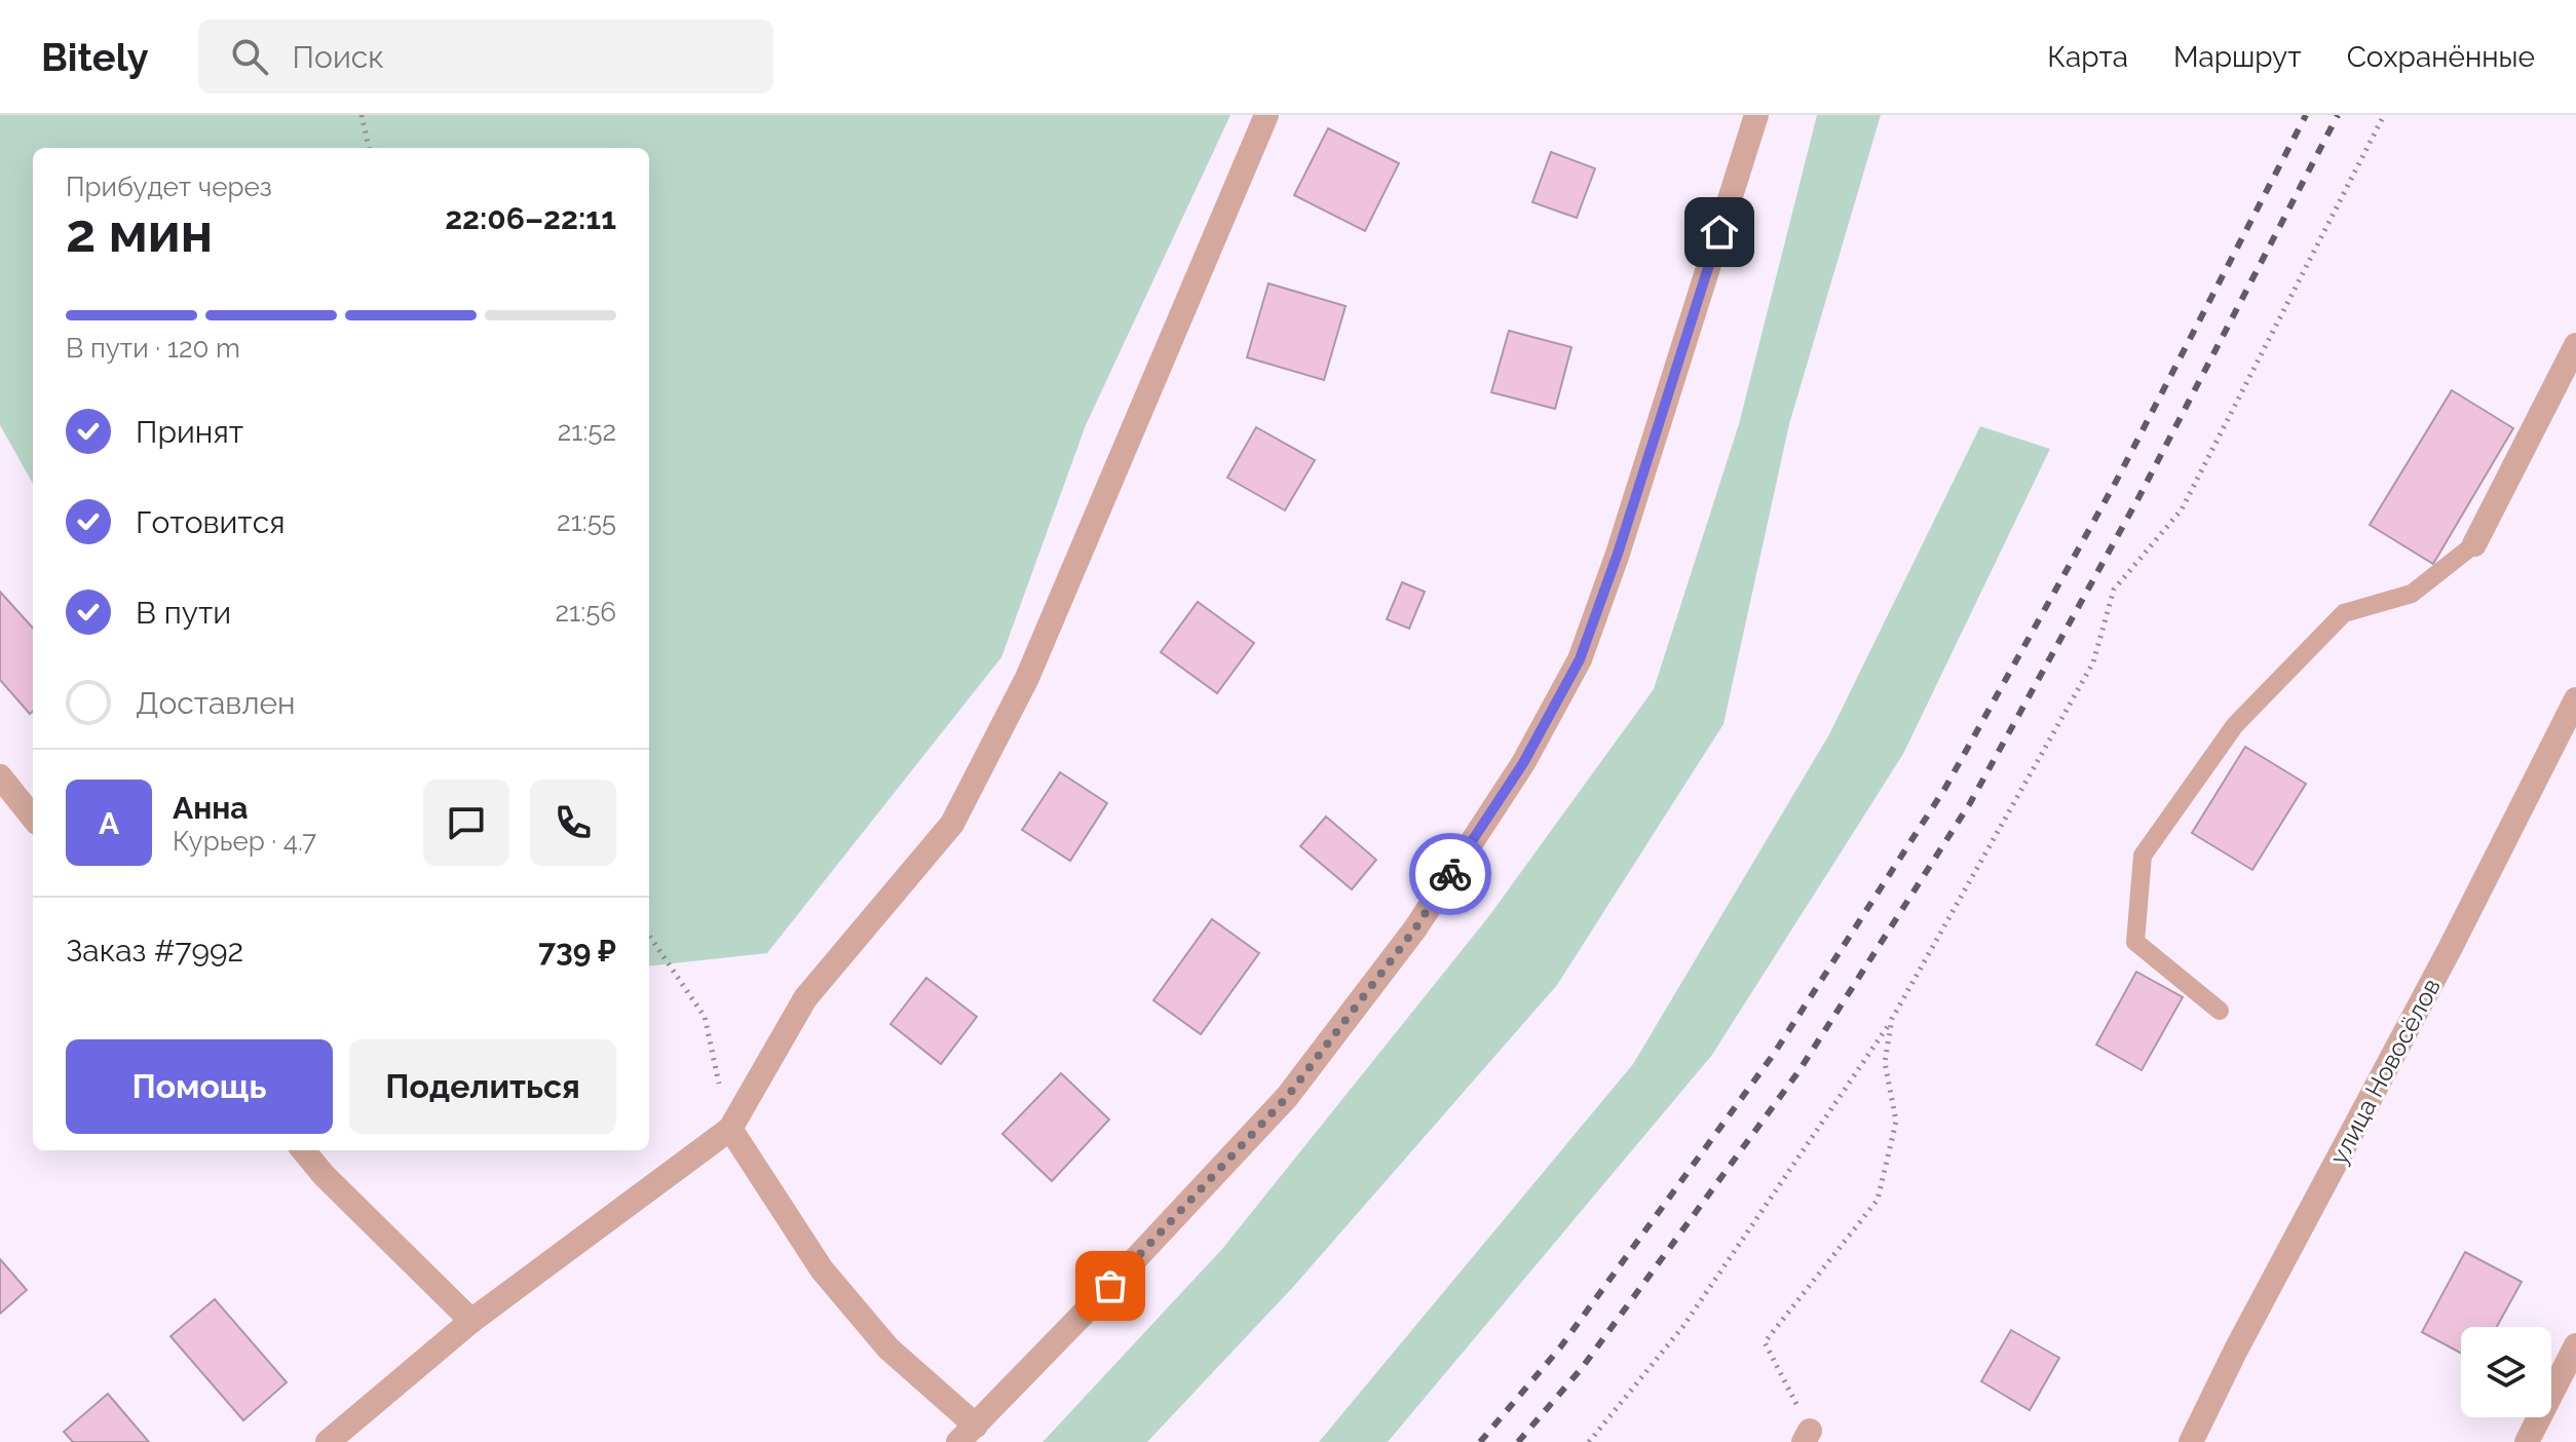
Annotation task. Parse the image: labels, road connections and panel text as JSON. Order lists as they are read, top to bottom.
{
  "streets": {
    "street": ["улица Новосёлов"]
  },
  "page": {
    "header": "Bitely",
    "search": "Поиск",
    "nav": ["Карта", "Маршрут", "Сохранённые"],
    "heading": ["2 мин", "Прибудет через", "22:06–22:11"],
    "panel": [
      "Анна",
      "Курьер · 4.7",
      "Заказ #7992",
      "739 ₽"
    ],
    "bar": "В пути · 120 m",
    "list": [
      ["Принят", "21:52"],
      ["Готовится", "21:55"],
      ["В пути", "21:56"],
      "Доставлен"
    ],
    "round": "А",
    "buttons": ["Помощь", "Поделиться"]
  }
}
